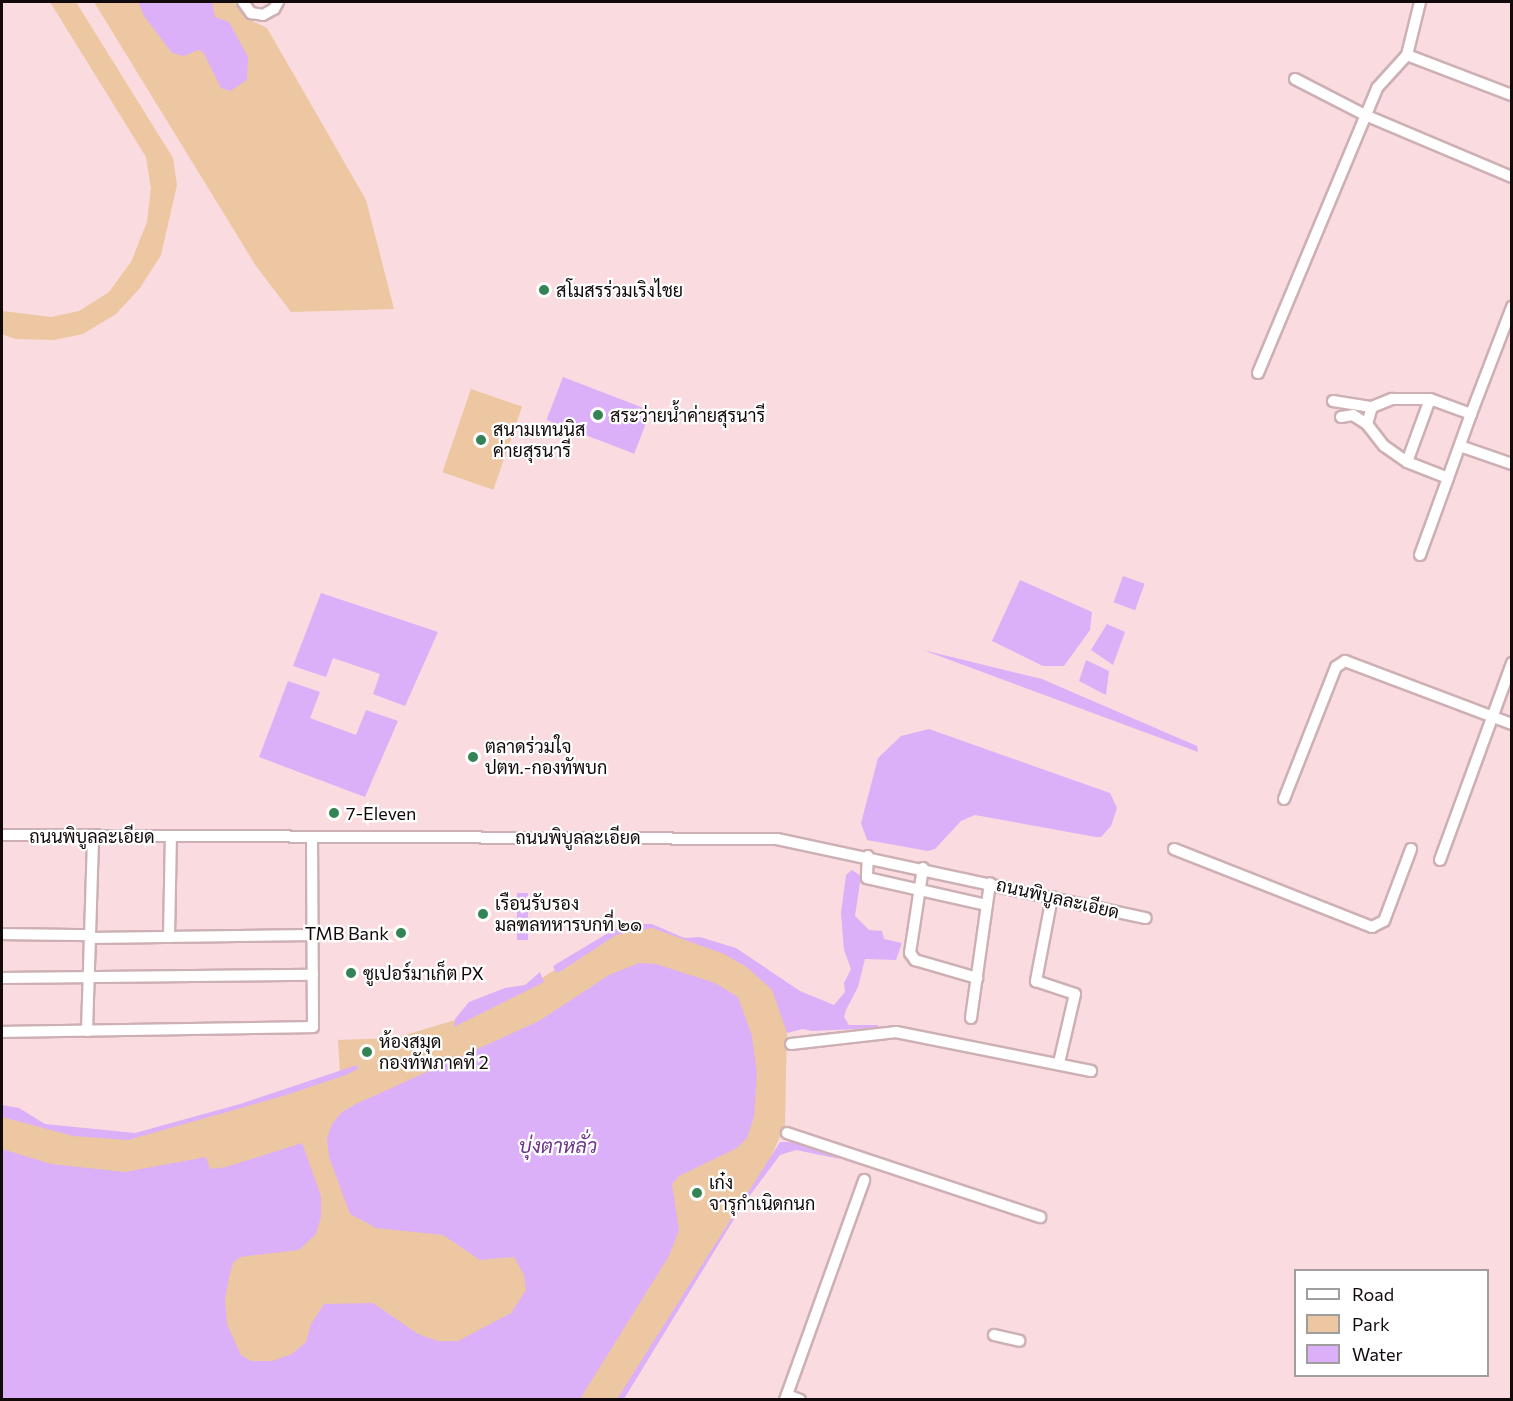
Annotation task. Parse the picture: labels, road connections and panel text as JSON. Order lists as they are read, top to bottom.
{
  "streets": {
    "street": ["ถนนพิบูลละเอียด"]
  },
  "water": ["บุ่งตาหลั่ว"],
  "places": [
    "สโมสรร่วมเริงไชย",
    "สระว่ายนํ้าค่ายสุรนารี",
    "สนามเทนนิส ค่ายสุรนารี",
    "ตลาดร่วมใจ ปตท.-กองทัพบก",
    "7-Eleven",
    "เรือนรับรอง มลฑลทหารบกที่ ๒๑",
    "TMB Bank",
    "ซูเปอร์มาเก็ต PX",
    "ห้องสมุด กองทัพภาคที่ 2",
    "เก๋ง จารุกำเนิดกนก"
  ],
  "legend": ["Road", "Park", "Water"]
}
